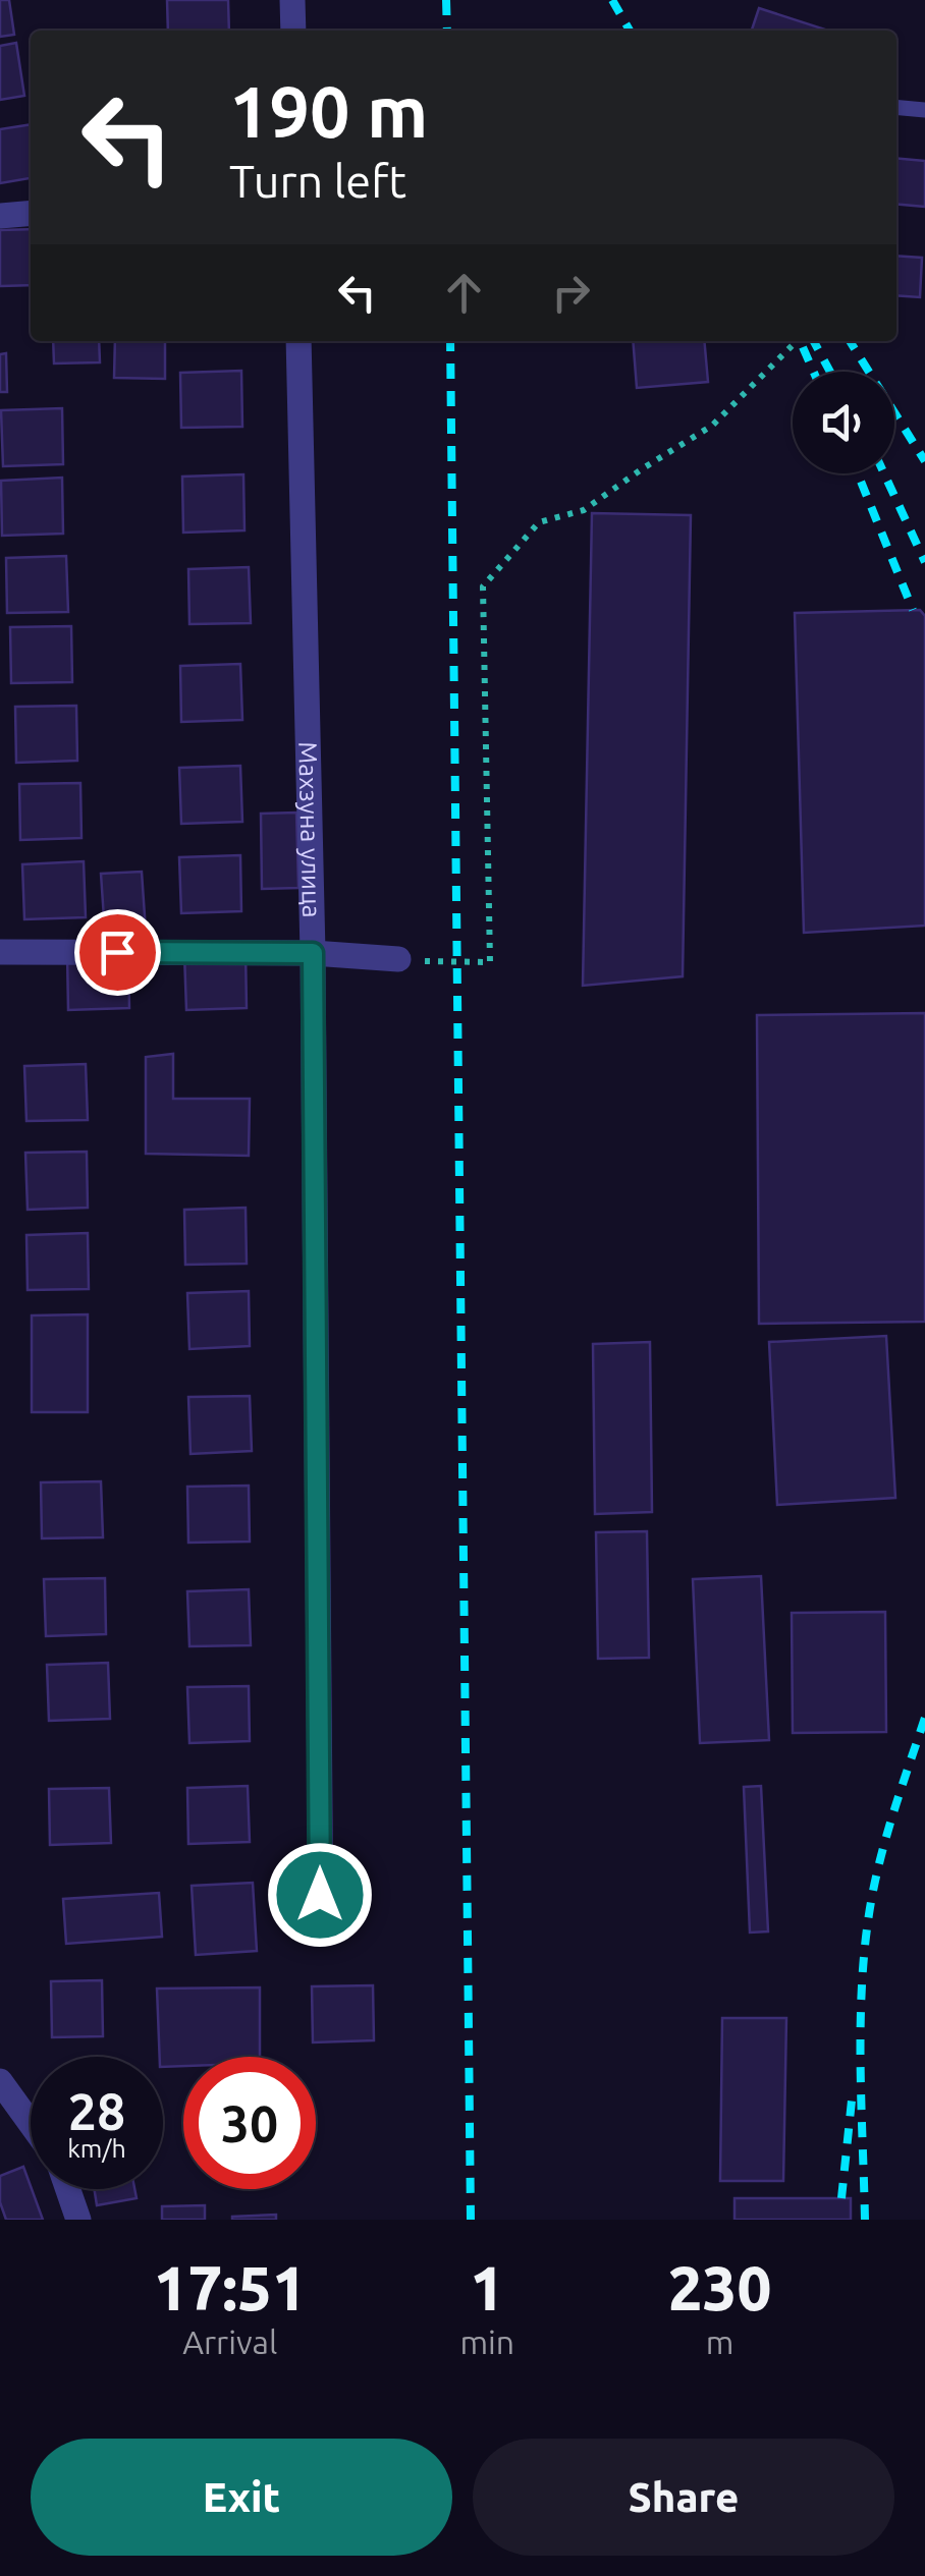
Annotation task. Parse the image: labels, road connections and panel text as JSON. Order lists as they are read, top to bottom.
{
  "streets": {
    "street": ["Махзуна улица"]
  },
  "page": {
    "turn": ["190 m", "Turn left"],
    "speed": "28 km/h",
    "limit": "30",
    "eta": [
      "17:51",
      "Arrival",
      "1",
      "min",
      "230",
      "m"
    ],
    "buttons": ["Exit", "Share"]
  }
}
